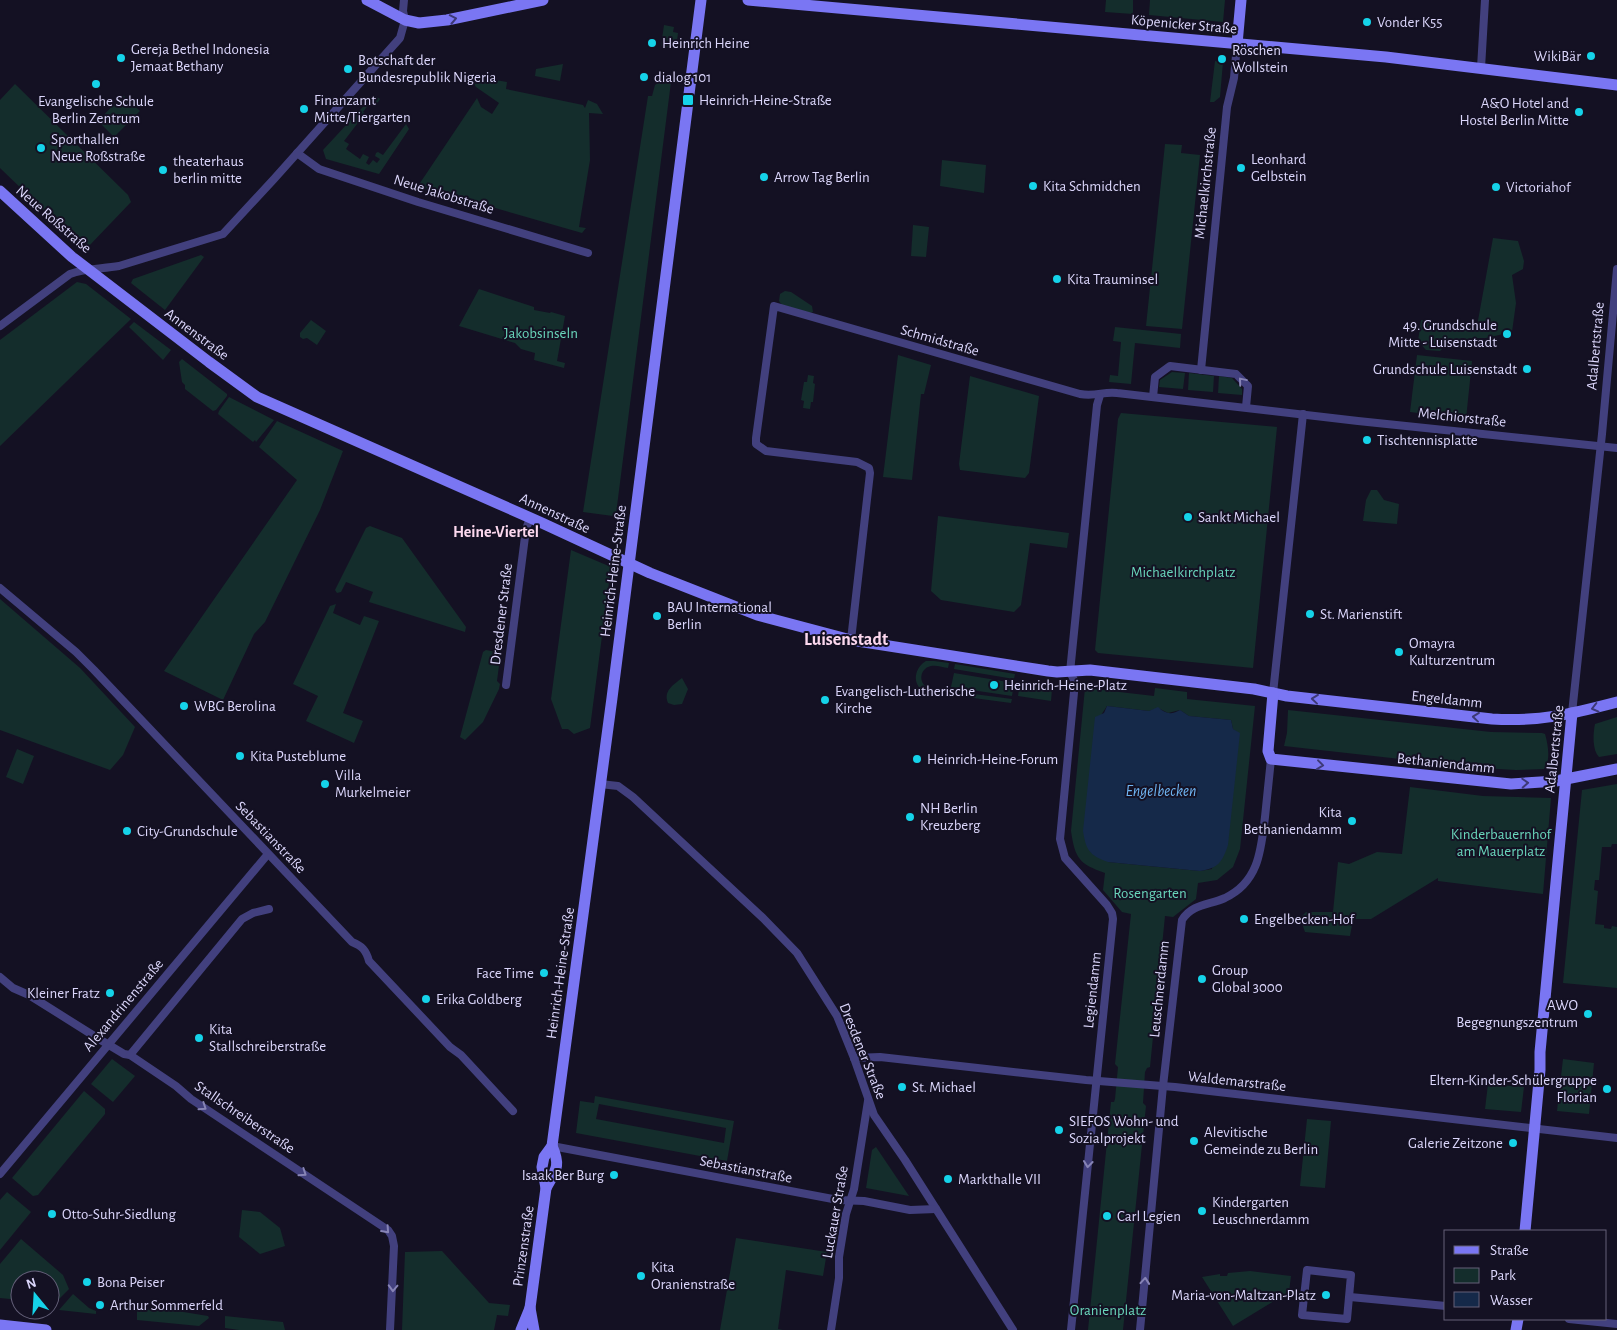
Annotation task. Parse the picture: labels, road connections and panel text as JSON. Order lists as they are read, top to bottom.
{
  "streets": {
    "street": [
      "Köpenicker Straße",
      "Michaelkirchstraße",
      "Neue Jakobstraße",
      "Neue Roßstraße",
      "Annenstraße",
      "Schmidstraße",
      "Adalbertstraße",
      "Melchiorstraße",
      "Heinrich-Heine-Straße",
      "Dresdener Straße",
      "Engeldamm",
      "Bethaniendamm",
      "Sebastianstraße",
      "Leuschnerdamm",
      "Legiendamm",
      "Alexandrinenstraße",
      "Waldemarstraße",
      "Stallschreiberstraße",
      "Luckauer Straße",
      "Prinzenstraße"
    ]
  },
  "crossings": [
    ["Köpenicker Straße", "Michaelkirchstraße"],
    ["Neue Roßstraße", "Annenstraße"],
    ["Annenstraße", "Schmidstraße"],
    ["Annenstraße", "Heinrich-Heine-Straße"],
    ["Annenstraße", "Dresdener Straße"],
    ["Adalbertstraße", "Melchiorstraße"],
    ["Adalbertstraße", "Engeldamm"],
    ["Adalbertstraße", "Bethaniendamm"],
    ["Adalbertstraße", "Waldemarstraße"],
    ["Heinrich-Heine-Straße", "Dresdener Straße"],
    ["Heinrich-Heine-Straße", "Sebastianstraße"],
    ["Heinrich-Heine-Straße", "Prinzenstraße"],
    ["Dresdener Straße", "Sebastianstraße"],
    ["Dresdener Straße", "Waldemarstraße"],
    ["Dresdener Straße", "Luckauer Straße"],
    ["Engeldamm", "Leuschnerdamm"],
    ["Bethaniendamm", "Leuschnerdamm"],
    ["Sebastianstraße", "Alexandrinenstraße"],
    ["Sebastianstraße", "Luckauer Straße"],
    ["Sebastianstraße", "Prinzenstraße"],
    ["Leuschnerdamm", "Waldemarstraße"],
    ["Legiendamm", "Waldemarstraße"],
    ["Alexandrinenstraße", "Stallschreiberstraße"]
  ],
  "one_way": [
    "Engeldamm",
    "Bethaniendamm",
    "Leuschnerdamm",
    "Legiendamm",
    "Stallschreiberstraße"
  ],
  "districts": ["Heine-Viertel", "Luisenstadt"],
  "water": ["Engelbecken"],
  "parks": [
    "Jakobsinseln",
    "Michaelkirchplatz",
    "Kinderbauernhof am Mauerplatz",
    "Rosengarten",
    "Oranienplatz"
  ],
  "places": {
    "other": [
      "Vonder K55",
      "Heinrich Heine",
      "WikiBär",
      "Gereja Bethel Indonesia Jemaat Bethany",
      "Röschen Wollstein",
      "Botschaft der Bundesrepublik Nigeria",
      "dialog 101",
      "Evangelische Schule Berlin Zentrum",
      "Finanzamt Mitte/Tiergarten",
      "A&O Hotel and Hostel Berlin Mitte",
      "Sporthallen Neue Roßstraße",
      "Leonhard Gelbstein",
      "theaterhaus berlin mitte",
      "Arrow Tag Berlin",
      "Kita Schmidchen",
      "Victoriahof",
      "Kita Trauminsel",
      "49. Grundschule Mitte - Luisenstadt",
      "Grundschule Luisenstadt",
      "Tischtennisplatte",
      "Sankt Michael",
      "St. Marienstift",
      "BAU International Berlin",
      "Omayra Kulturzentrum",
      "Heinrich-Heine-Platz",
      "Evangelisch-Lutherische Kirche",
      "WBG Berolina",
      "Kita Pusteblume",
      "Heinrich-Heine-Forum",
      "Villa Murkelmeier",
      "NH Berlin Kreuzberg",
      "Kita Bethaniendamm",
      "City-Grundschule",
      "Engelbecken-Hof",
      "Face Time",
      "Group Global 3000",
      "Kleiner Fratz",
      "Erika Goldberg",
      "AWO Begegnungszentrum",
      "Kita Stallschreiberstraße",
      "St. Michael",
      "Eltern-Kinder-Schülergruppe Florian",
      "SIEFOS Wohn- und Sozialprojekt",
      "Alevitische Gemeinde zu Berlin",
      "Galerie Zeitzone",
      "Isaak Ber Burg",
      "Markthalle VII",
      "Kindergarten Leuschnerdamm",
      "Otto-Suhr-Siedlung",
      "Carl Legien",
      "Kita Oranienstraße",
      "Bona Peiser",
      "Maria-von-Maltzan-Platz",
      "Arthur Sommerfeld"
    ],
    "transit": ["Heinrich-Heine-Straße"]
  },
  "legend": ["Straße", "Park", "Wasser"],
  "north": "top"
}
